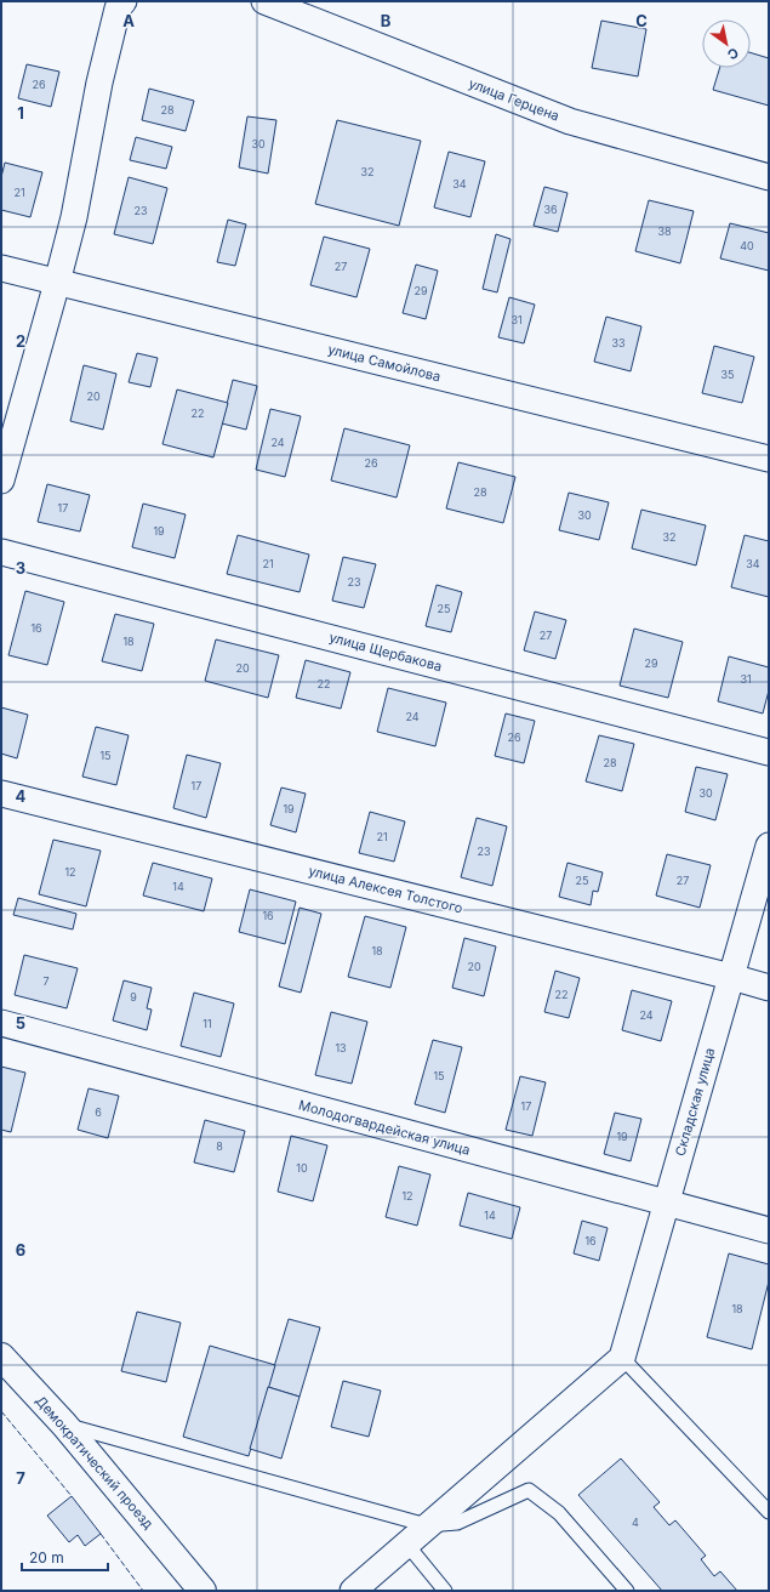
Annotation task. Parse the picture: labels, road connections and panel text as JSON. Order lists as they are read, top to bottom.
{
  "streets": {
    "main road": ["Демократический проезд"],
    "street": [
      "улица Герцена",
      "улица Самойлова",
      "улица Щербакова",
      "улица Алексея Толстого",
      "Складская улица",
      "Молодогвардейская улица"
    ]
  },
  "crossings": [
    ["улица Алексея Толстого", "Складская улица"],
    ["Складская улица", "Молодогвардейская улица"]
  ],
  "house_numbers": [
    "26",
    "28",
    "30",
    "32",
    "34",
    "21",
    "36",
    "23",
    "38",
    "40",
    "27",
    "29",
    "31",
    "33",
    "35",
    "20",
    "22",
    "24",
    "26",
    "28",
    "17",
    "30",
    "19",
    "32",
    "21",
    "34",
    "23",
    "25",
    "16",
    "27",
    "18",
    "29",
    "20",
    "31",
    "22",
    "24",
    "26",
    "15",
    "28",
    "17",
    "30",
    "19",
    "21",
    "23",
    "12",
    "25",
    "27",
    "14",
    "16",
    "18",
    "20",
    "7",
    "22",
    "9",
    "24",
    "11",
    "13",
    "15",
    "17",
    "6",
    "19",
    "8",
    "10",
    "12",
    "14",
    "16",
    "18",
    "4"
  ],
  "scale_bar": "20 m",
  "north": "bottom right",
  "grid": {
    "columns": ["A", "B", "C"],
    "rows": [
      "1",
      "2",
      "3",
      "4",
      "5",
      "6",
      "7"
    ]
  }
}
